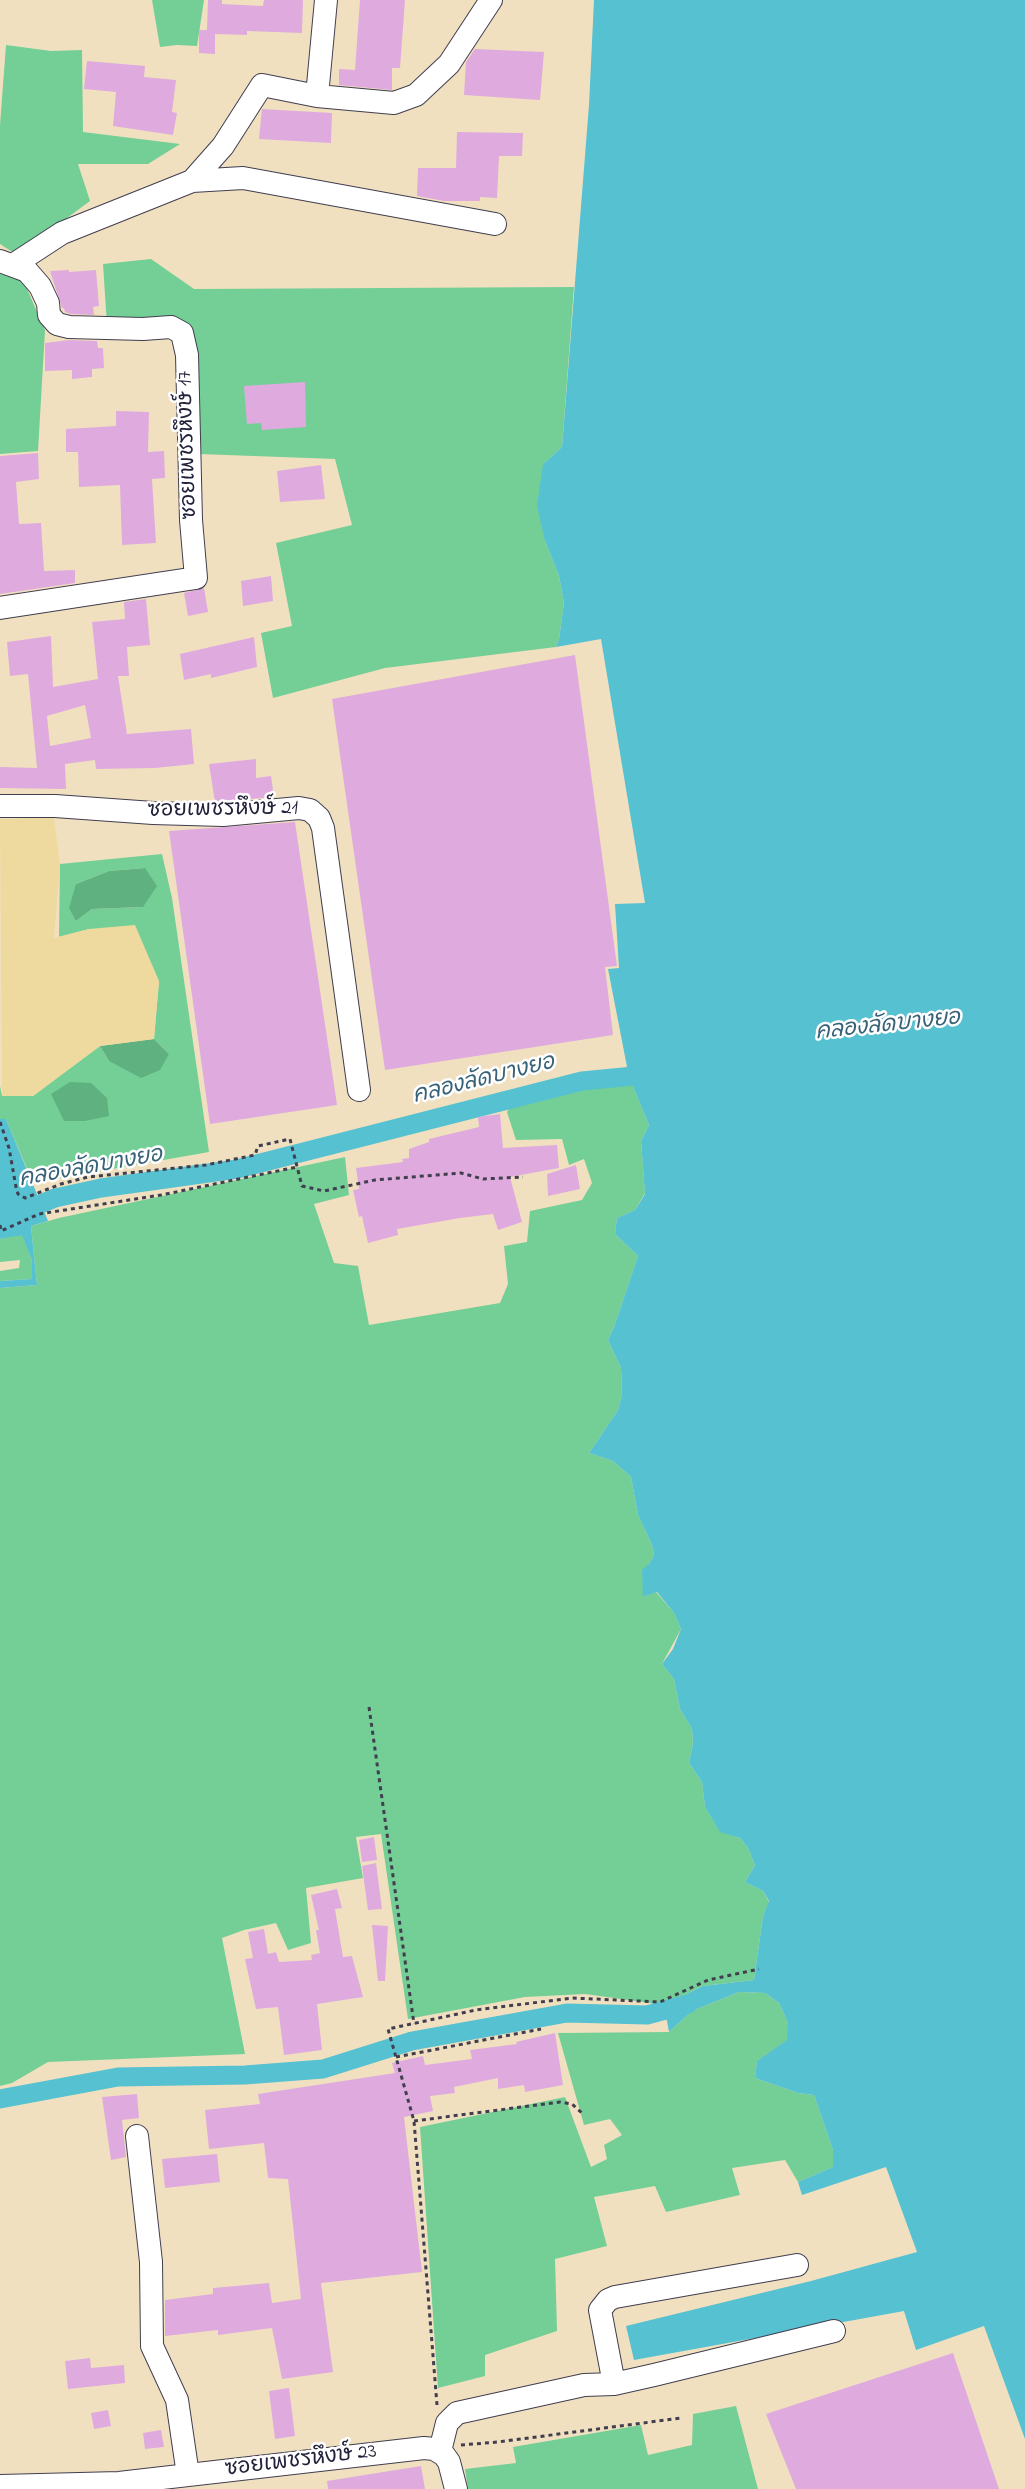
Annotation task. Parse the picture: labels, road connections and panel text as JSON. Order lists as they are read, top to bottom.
{
  "streets": {
    "street": ["ซอยเพชรหึงษ์ 17", "ซอยเพชรหึงษ์ 21", "ซอยเพชรหึงษ์ 23"]
  },
  "water": ["คลองลัดบางยอ"]
}
